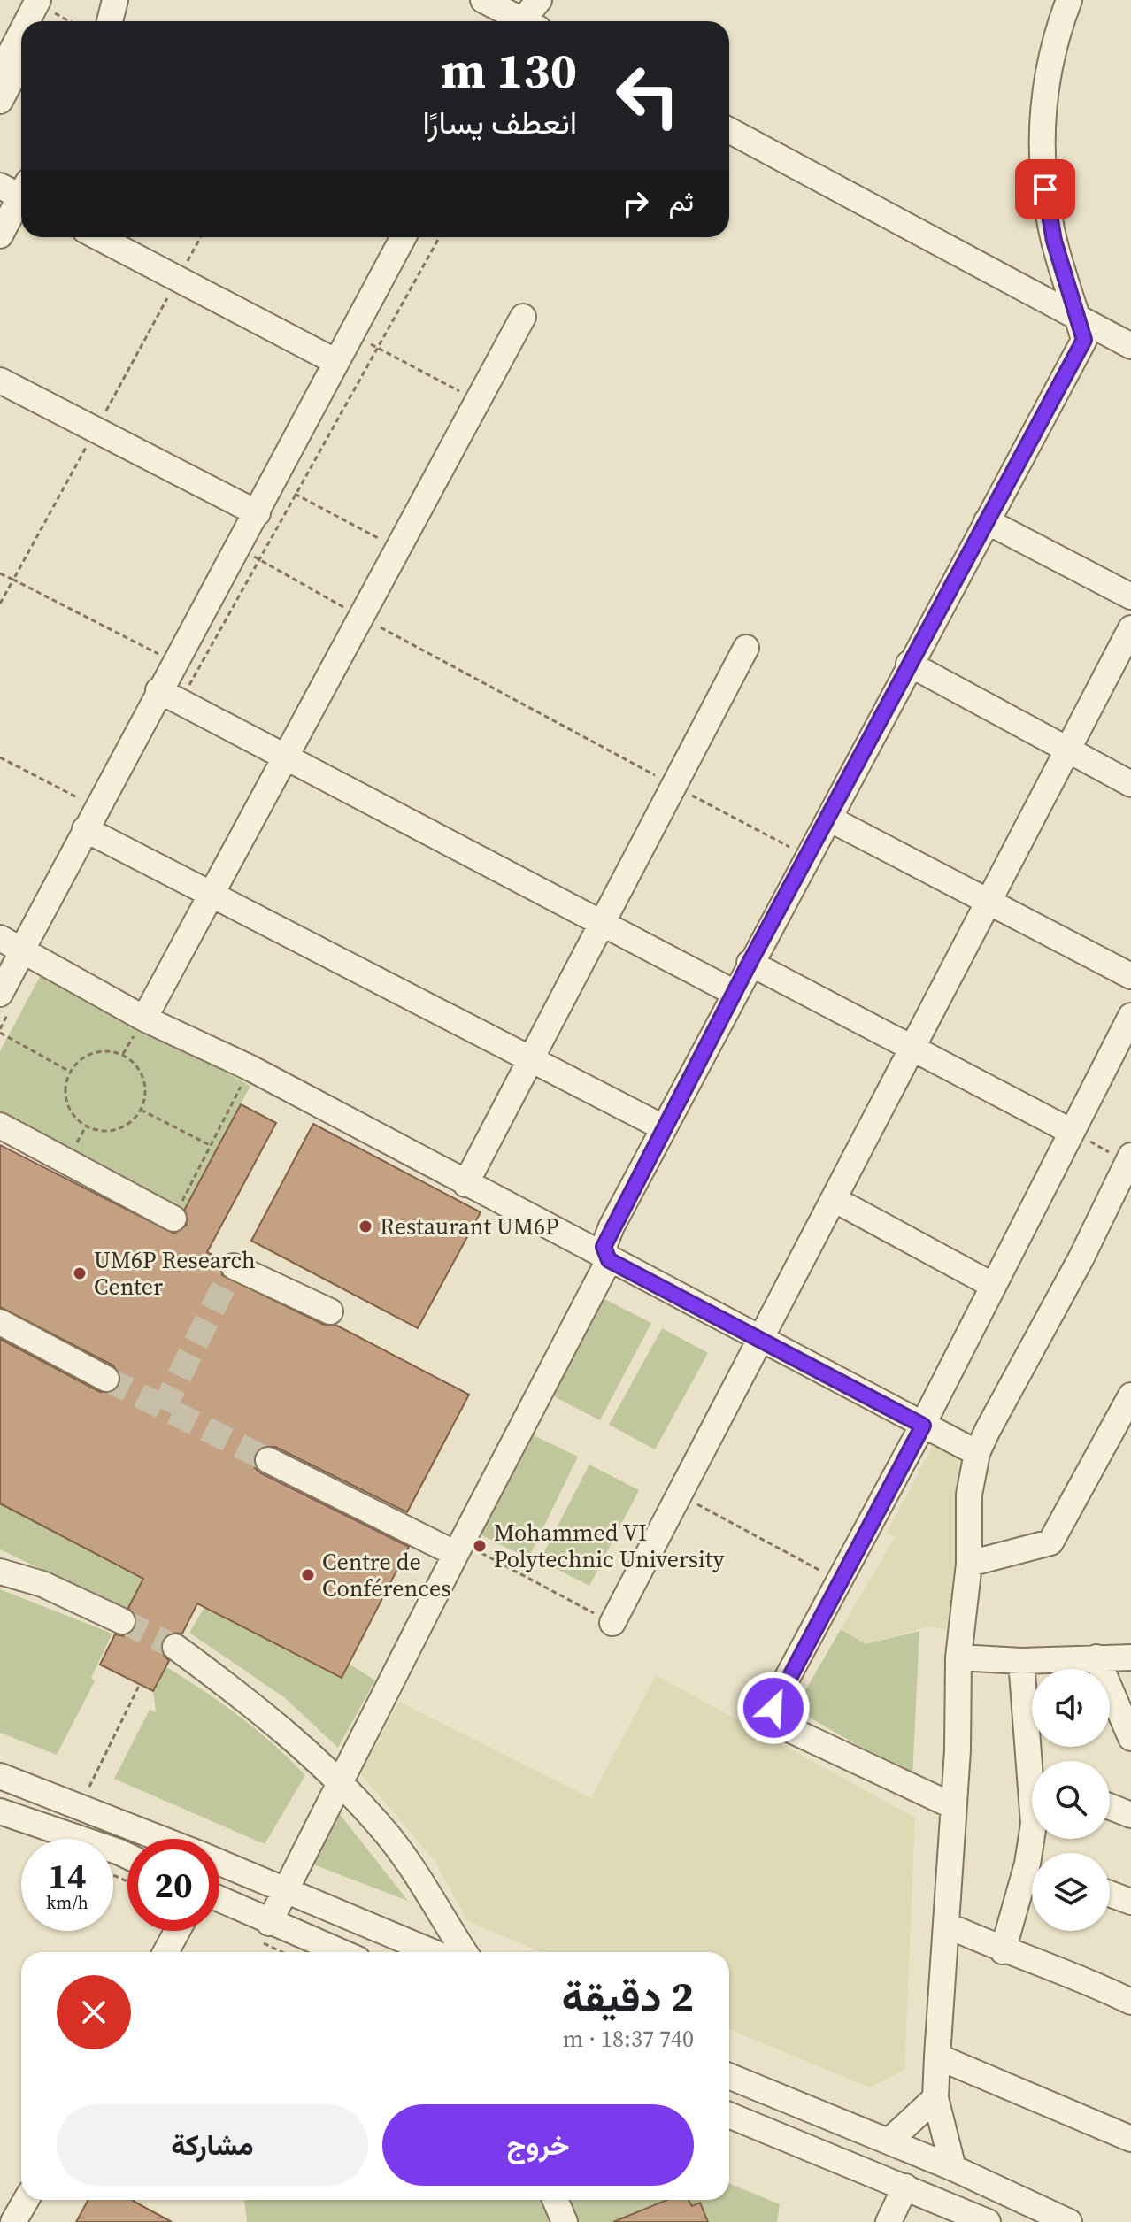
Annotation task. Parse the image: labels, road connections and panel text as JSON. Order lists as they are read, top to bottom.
{
  "places": [
    "Restaurant UM6P",
    "UM6P Research Center",
    "Mohammed VI Polytechnic University",
    "Centre de Conférences"
  ],
  "page": {
    "turn": ["130 m", "انعطف يسارًا"],
    "then": "ثم",
    "speed": "14 km/h",
    "limit": "20",
    "heading": ["2 دقيقة", "740 m · 18:37"],
    "buttons": ["خروج", "مشاركة"]
  }
}
